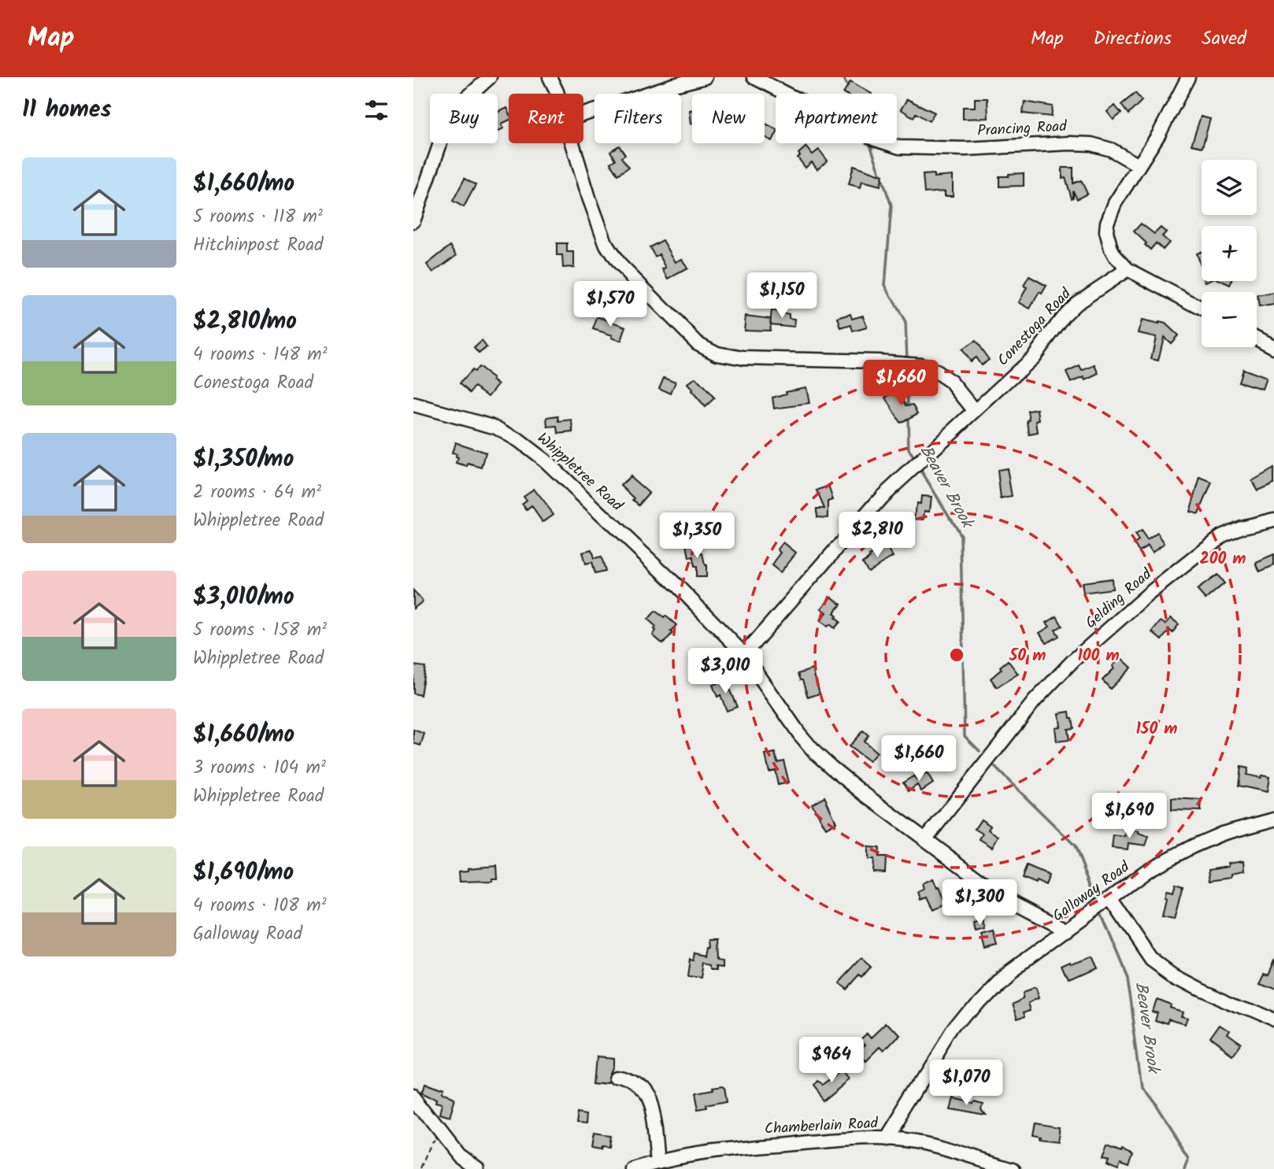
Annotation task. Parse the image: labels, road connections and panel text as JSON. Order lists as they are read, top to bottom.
{
  "streets": {
    "street": [
      "Prancing Road",
      "Conestoga Road",
      "Whippletree Road",
      "Gelding Road",
      "Galloway Road",
      "Chamberlain Road"
    ]
  },
  "crossings": [
    ["Conestoga Road", "Whippletree Road"],
    ["Whippletree Road", "Gelding Road"],
    ["Whippletree Road", "Galloway Road"],
    ["Galloway Road", "Chamberlain Road"]
  ],
  "water": ["Beaver Brook"],
  "page": {
    "header": "Map",
    "nav": ["Map", "Directions", "Saved"],
    "heading": "11 homes",
    "chip": [
      "Buy",
      "Rent",
      "Filters",
      "New",
      "Apartment"
    ],
    "list": [
      {
        "name": "$1,660/mo",
        "note": "5 rooms · 118 m² · Hitchinpost Road"
      },
      {
        "name": "$2,810/mo",
        "note": "4 rooms · 148 m² · Conestoga Road"
      },
      {
        "name": "$1,350/mo",
        "note": "2 rooms · 64 m² · Whippletree Road"
      },
      {
        "name": "$3,010/mo",
        "note": "5 rooms · 158 m² · Whippletree Road"
      },
      {
        "name": "$1,660/mo",
        "note": "3 rooms · 104 m² · Whippletree Road"
      },
      {
        "name": "$1,690/mo",
        "note": "4 rooms · 108 m² · Galloway Road"
      }
    ],
    "map_buttons": ["+", "−"],
    "price": [
      "$1,150",
      "$1,570",
      "$1,660",
      "$2,810",
      "$1,350",
      "$3,010",
      "$1,660",
      "$1,690",
      "$1,300",
      "$964",
      "$1,070"
    ]
  },
  "rings": [
    "200 m",
    "50 m",
    "100 m",
    "150 m"
  ]
}
